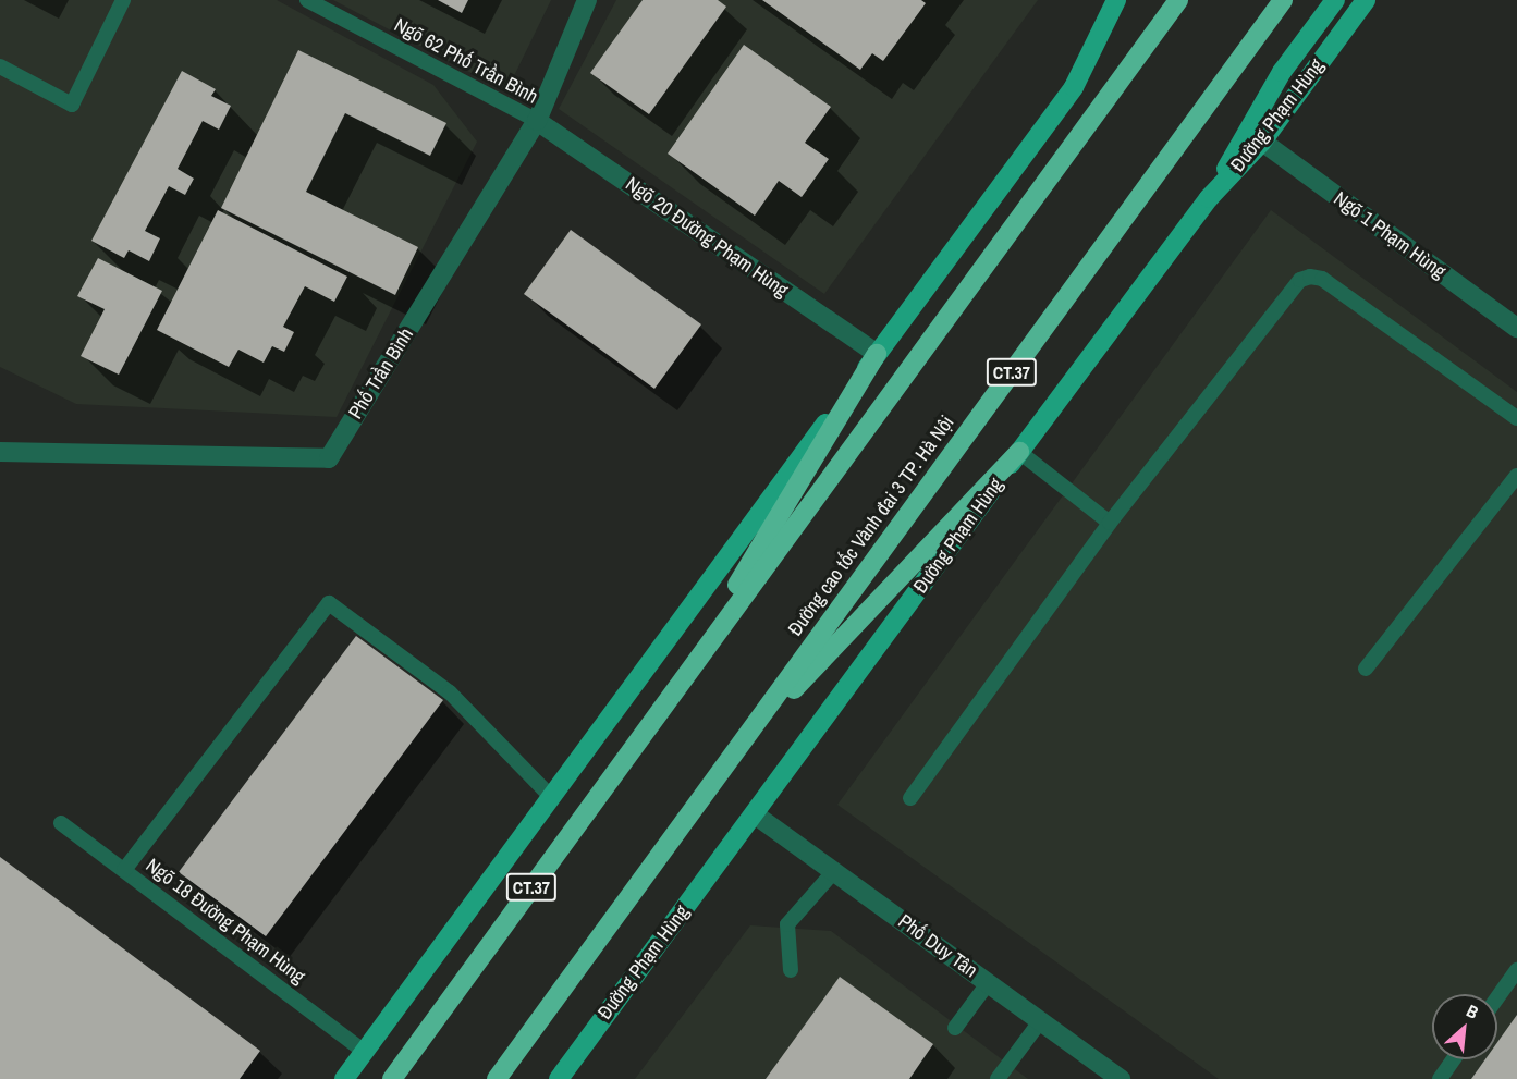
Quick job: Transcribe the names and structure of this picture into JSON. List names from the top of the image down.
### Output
{
  "streets": {
    "highway": ["CT.37", "Đường cao tốc Vành đai 3 TP. Hà Nội"],
    "main road": ["Đường Phạm Hùng"],
    "street": [
      "Ngõ 1 Phạm Hùng",
      "Ngõ 20 Đường Phạm Hùng",
      "Phố Trần Bình",
      "Phố Duy Tân"
    ],
    "lane": ["Ngõ 62 Phố Trần Bình", "Ngõ 18 Đường Phạm Hùng"]
  },
  "crossings": [
    ["Ngõ 62 Phố Trần Bình", "Ngõ 20 Đường Phạm Hùng"],
    ["Ngõ 62 Phố Trần Bình", "Phố Trần Bình"],
    ["Đường Phạm Hùng", "Ngõ 1 Phạm Hùng"],
    ["Đường Phạm Hùng", "Phố Duy Tân"],
    ["Ngõ 20 Đường Phạm Hùng", "Phố Trần Bình"]
  ],
  "north": "top right"
}
